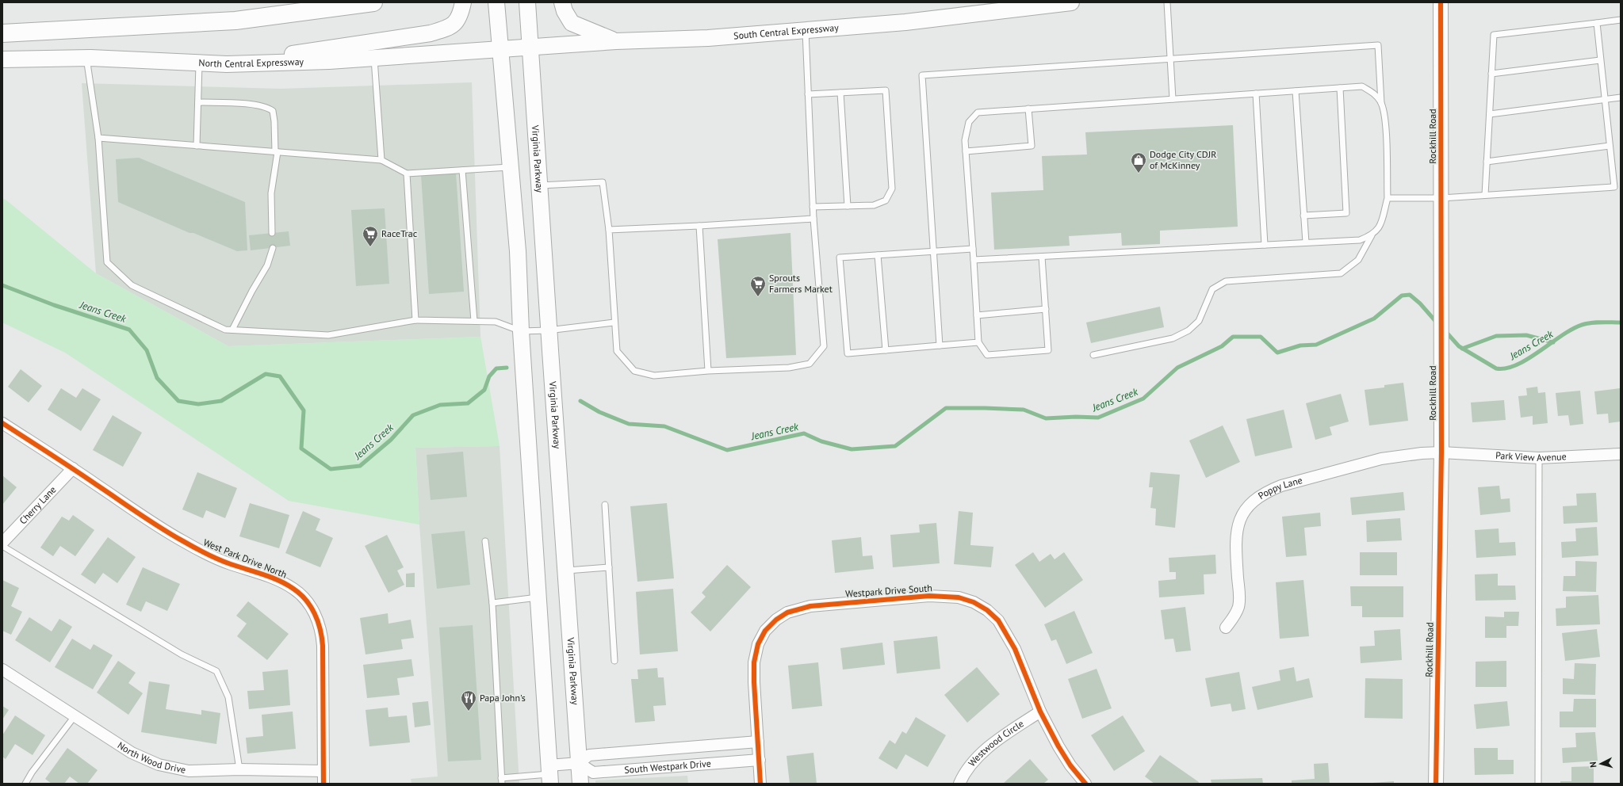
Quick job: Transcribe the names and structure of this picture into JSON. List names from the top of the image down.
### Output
{
  "streets": {
    "main road": ["South Central Expressway", "North Central Expressway", "Virginia Parkway"],
    "street": [
      "Rockhill Road",
      "Park View Avenue",
      "Poppy Lane",
      "Cherry Lane",
      "West Park Drive North",
      "Westpark Drive South",
      "Westwood Circle",
      "North Wood Drive",
      "South Westpark Drive"
    ]
  },
  "crossings": [
    ["South Central Expressway", "North Central Expressway"],
    ["South Central Expressway", "Virginia Parkway"],
    ["Rockhill Road", "Park View Avenue"],
    ["Rockhill Road", "Poppy Lane"],
    ["Virginia Parkway", "South Westpark Drive"],
    ["Park View Avenue", "Poppy Lane"],
    ["Cherry Lane", "West Park Drive North"],
    ["West Park Drive North", "North Wood Drive"],
    ["Westpark Drive South", "Westwood Circle"],
    ["Westpark Drive South", "South Westpark Drive"]
  ],
  "water": ["Jeans Creek"],
  "places": {
    "shop": ["Dodge City CDJR of McKinney"],
    "supermarket": ["RaceTrac", "Sprouts Farmers Market"],
    "restaurant": ["Papa John's"]
  },
  "north": "left"
}
